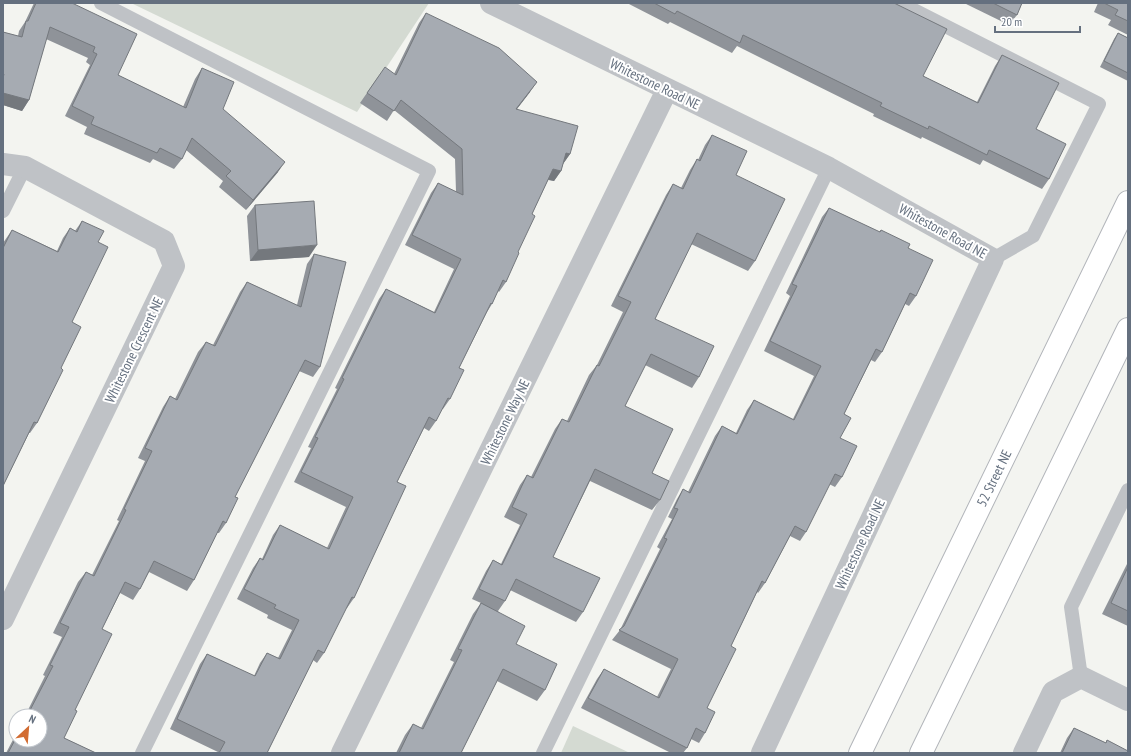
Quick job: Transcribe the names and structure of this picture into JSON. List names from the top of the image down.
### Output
{
  "streets": {
    "main road": ["52 Street NE"],
    "street": ["Whitestone Road NE", "Whitestone Crescent NE", "Whitestone Way NE"]
  },
  "crossings": [
    ["Whitestone Road NE", "Whitestone Way NE"]
  ],
  "scale_bar": "20 m",
  "north": "top right"
}
